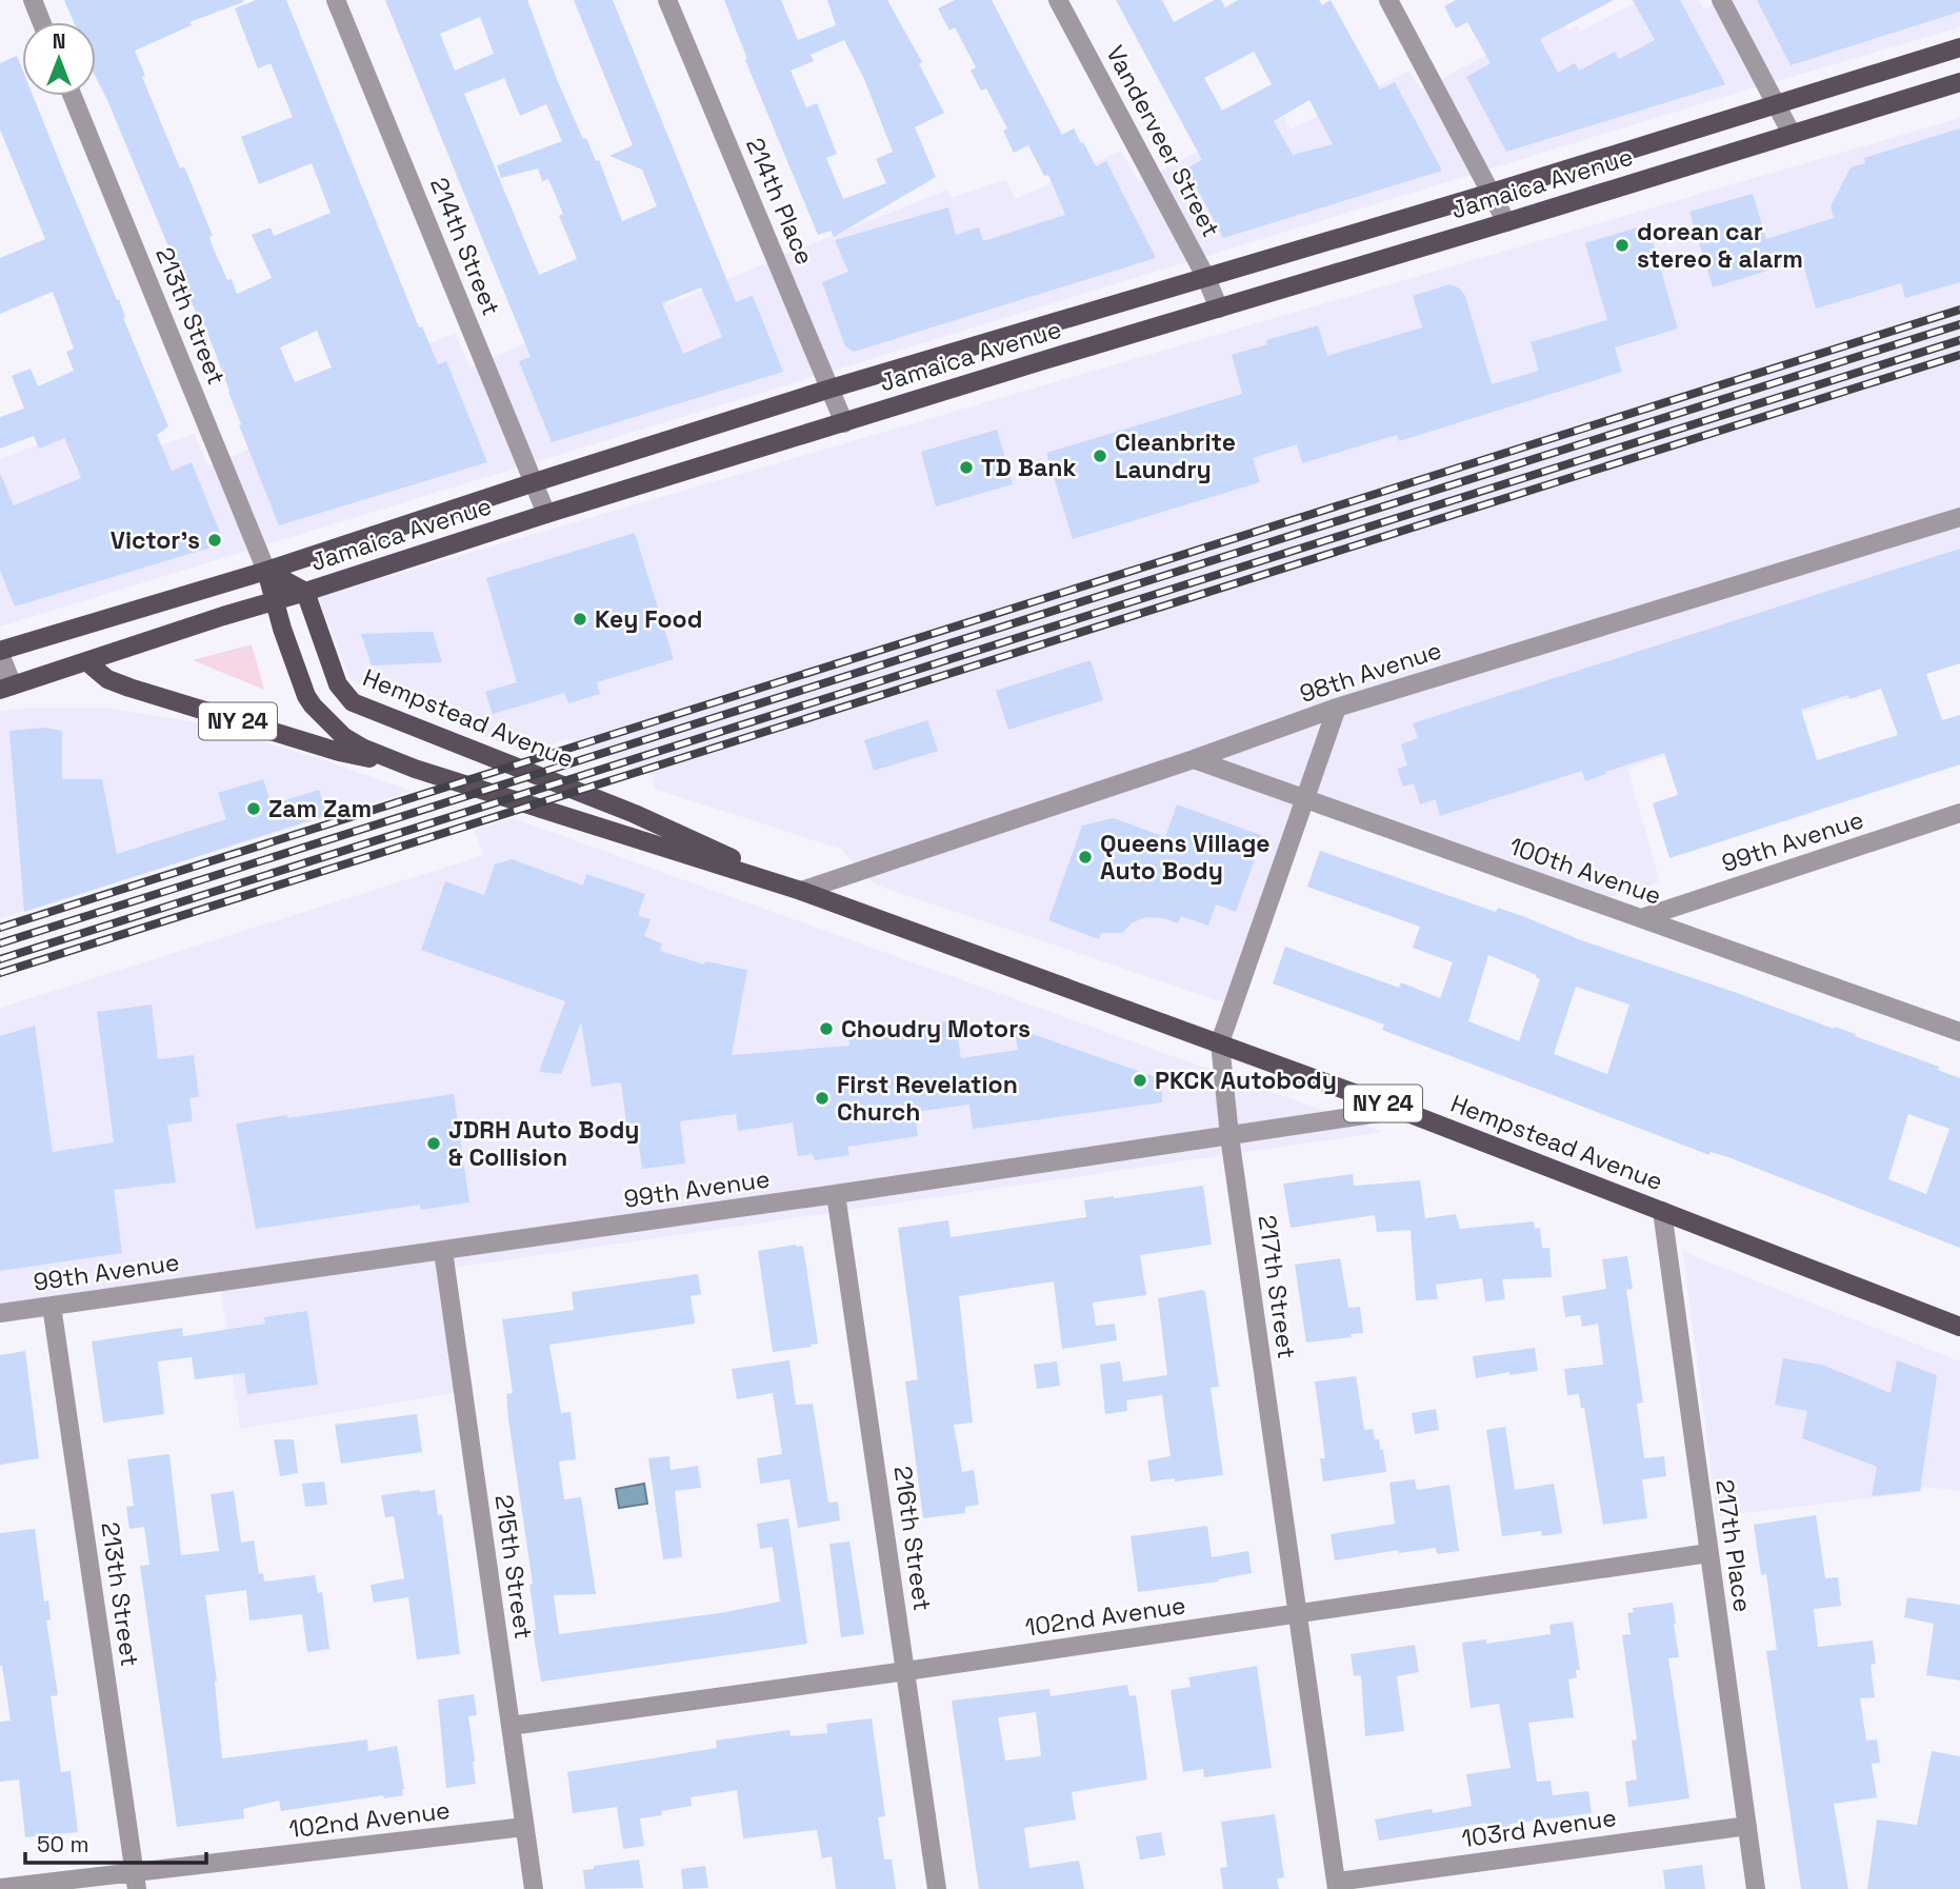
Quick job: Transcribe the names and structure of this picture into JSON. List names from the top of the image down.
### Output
{
  "streets": {
    "main road": ["Jamaica Avenue", "Hempstead Avenue", "NY 24"],
    "street": [
      "Vanderveer Street",
      "214th Place",
      "214th Street",
      "213th Street",
      "98th Avenue",
      "99th Avenue",
      "100th Avenue",
      "217th Street",
      "216th Street",
      "217th Place",
      "215th Street",
      "102nd Avenue",
      "103rd Avenue"
    ]
  },
  "crossings": [
    ["Vanderveer Street", "Jamaica Avenue"],
    ["Jamaica Avenue", "214th Place"],
    ["Jamaica Avenue", "214th Street"],
    ["Jamaica Avenue", "213th Street"],
    ["Jamaica Avenue", "Hempstead Avenue"],
    ["Jamaica Avenue", "NY 24"],
    ["213th Street", "Hempstead Avenue"],
    ["213th Street", "99th Avenue"],
    ["213th Street", "102nd Avenue"],
    ["98th Avenue", "Hempstead Avenue"],
    ["98th Avenue", "100th Avenue"],
    ["98th Avenue", "217th Street"],
    ["Hempstead Avenue", "NY 24"],
    ["Hempstead Avenue", "99th Avenue"],
    ["Hempstead Avenue", "217th Street"],
    ["Hempstead Avenue", "217th Place"],
    ["99th Avenue", "100th Avenue"],
    ["99th Avenue", "217th Street"],
    ["99th Avenue", "216th Street"],
    ["99th Avenue", "215th Street"],
    ["100th Avenue", "217th Street"],
    ["217th Street", "102nd Avenue"],
    ["217th Street", "103rd Avenue"],
    ["216th Street", "102nd Avenue"],
    ["217th Place", "102nd Avenue"],
    ["217th Place", "103rd Avenue"],
    ["215th Street", "102nd Avenue"]
  ],
  "places": [
    "dorean car stereo & alarm",
    "Cleanbrite Laundry",
    "TD Bank",
    "Victor’s",
    "Key Food",
    "Zam Zam",
    "Queens Village Auto Body",
    "Choudry Motors",
    "PKCK Autobody",
    "First Revelation Church",
    "JDRH Auto Body & Collision"
  ],
  "scale_bar": "50 m",
  "north": "top"
}
